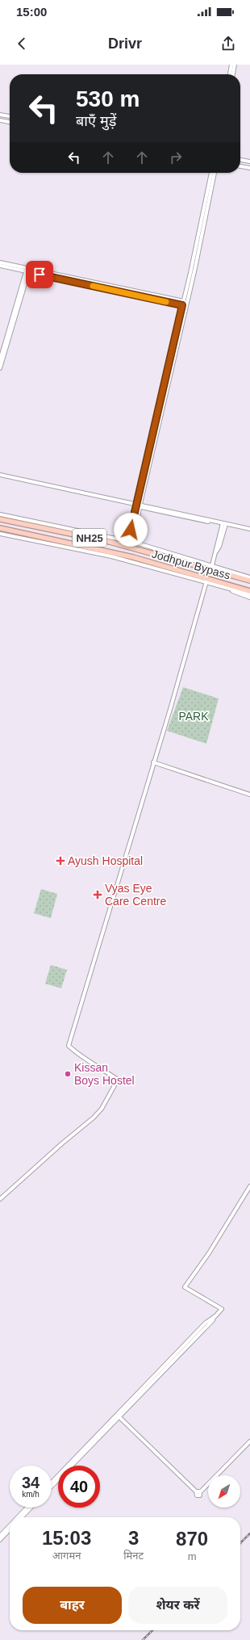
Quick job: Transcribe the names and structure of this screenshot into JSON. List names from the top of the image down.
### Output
{
  "streets": {
    "highway": ["NH25", "Jodhpur Bypass"]
  },
  "parks": ["PARK"],
  "places": {
    "health": ["Ayush Hospital", "Vyas Eye Care Centre"],
    "other": ["Kissan Boys Hostel"]
  },
  "north": "bottom left",
  "page": {
    "status": "15:00",
    "header": "Drivr",
    "turn": ["530 m", "बाएँ मुड़ें"],
    "speed": "34 km/h",
    "limit": "40",
    "eta": [
      "15:03",
      "आगमन",
      "3",
      "मिनट",
      "870",
      "m"
    ],
    "buttons": ["बाहर", "शेयर करें"]
  }
}
